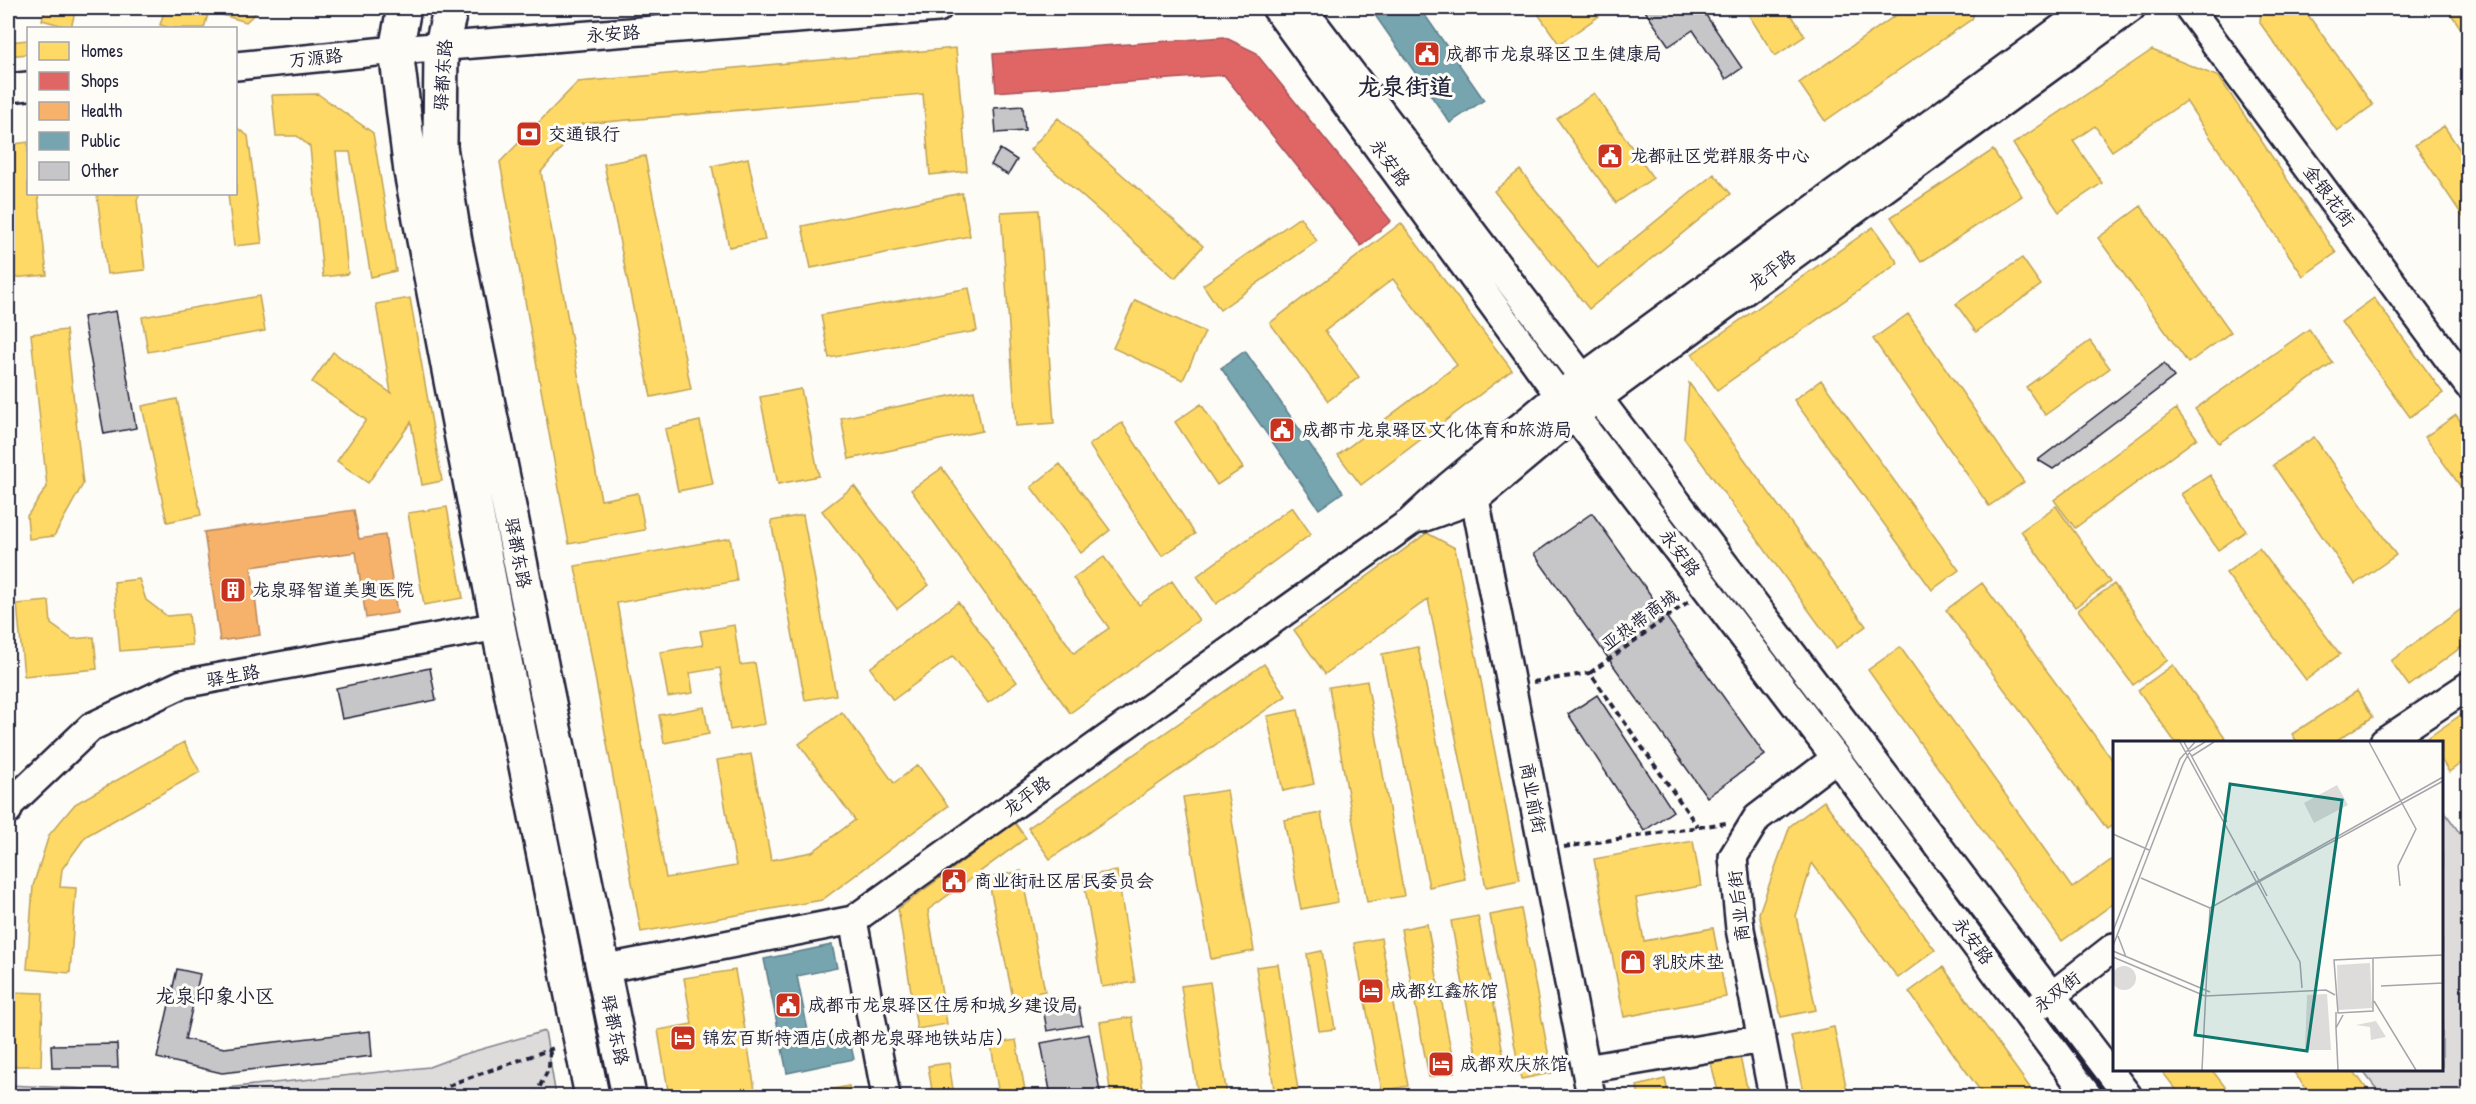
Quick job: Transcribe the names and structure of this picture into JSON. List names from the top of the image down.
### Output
{
  "streets": {
    "highway": ["驿都东路"],
    "street": [
      "永安路",
      "万源路",
      "金银花街",
      "龙平路",
      "驿生路",
      "商业前街",
      "商业后街",
      "永双街"
    ],
    "path": ["亚热带商城"]
  },
  "crossings": [
    ["永安路", "万源路"],
    ["永安路", "驿都东路"],
    ["永安路", "龙平路"],
    ["永安路", "亚热带商城"],
    ["永安路", "商业后街"],
    ["永安路", "永双街"],
    ["万源路", "驿都东路"],
    ["驿都东路", "龙平路"],
    ["驿都东路", "驿生路"],
    ["龙平路", "商业前街"]
  ],
  "districts": ["龙泉街道", "龙泉印象小区"],
  "places": {
    "public building": [
      "成都市龙泉驿区卫生健康局",
      "龙都社区党群服务中心",
      "成都市龙泉驿区文化体育和旅游局",
      "商业街社区居民委员会",
      "成都市龙泉驿区住房和城乡建设局"
    ],
    "bank": ["交通银行"],
    "building": ["龙泉驿智道美奥医院"],
    "shop": ["乳胶床垫"],
    "hotel": ["成都红鑫旅馆", "锦宏百斯特酒店(成都龙泉驿地铁站店)", "成都欢庆旅馆"]
  },
  "legend": [
    "Homes",
    "Shops",
    "Health",
    "Public",
    "Other"
  ]
}
